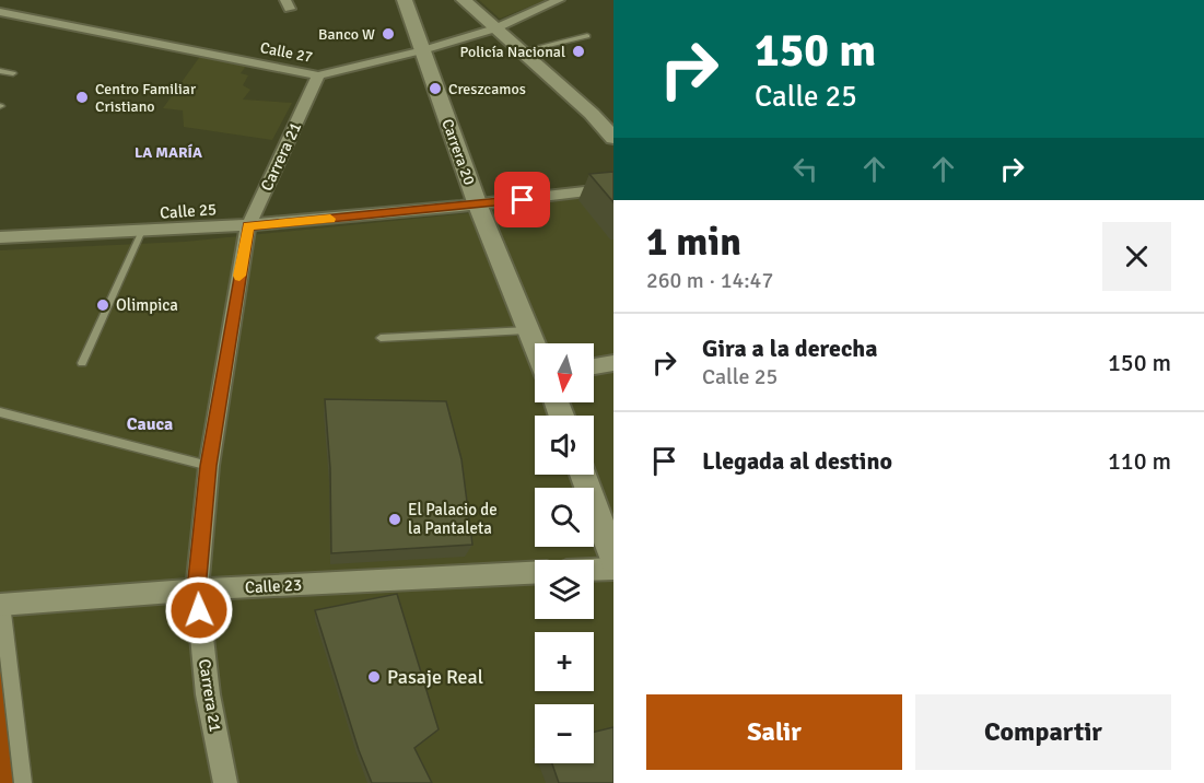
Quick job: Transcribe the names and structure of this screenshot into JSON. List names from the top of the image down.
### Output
{
  "streets": {
    "main road": ["Carrera 20"],
    "street": [
      "Calle 27",
      "Carrera 21",
      "Calle 25",
      "Calle 23"
    ]
  },
  "crossings": [
    ["Calle 27", "Carrera 20"],
    ["Calle 27", "Carrera 21"],
    ["Carrera 20", "Calle 25"],
    ["Carrera 21", "Calle 25"],
    ["Carrera 21", "Calle 23"]
  ],
  "districts": ["LA MARÍA", "Cauca"],
  "places": [
    "Banco W",
    "Policía Nacional",
    "Creszcamos",
    "Centro Familiar Cristiano",
    "Olimpica",
    "El Palacio de la Pantaleta",
    "Pasaje Real"
  ],
  "north": "bottom",
  "page": {
    "turn": ["150 m", "Calle 25"],
    "heading": ["1 min", "260 m · 14:47"],
    "list": [
      {
        "name": "Gira a la derecha",
        "note": "Calle 25",
        "value": "150 m"
      },
      {
        "name": "Llegada al destino",
        "value": "110 m"
      }
    ],
    "map_buttons": ["+", "−"],
    "buttons": ["Salir", "Compartir"]
  }
}
